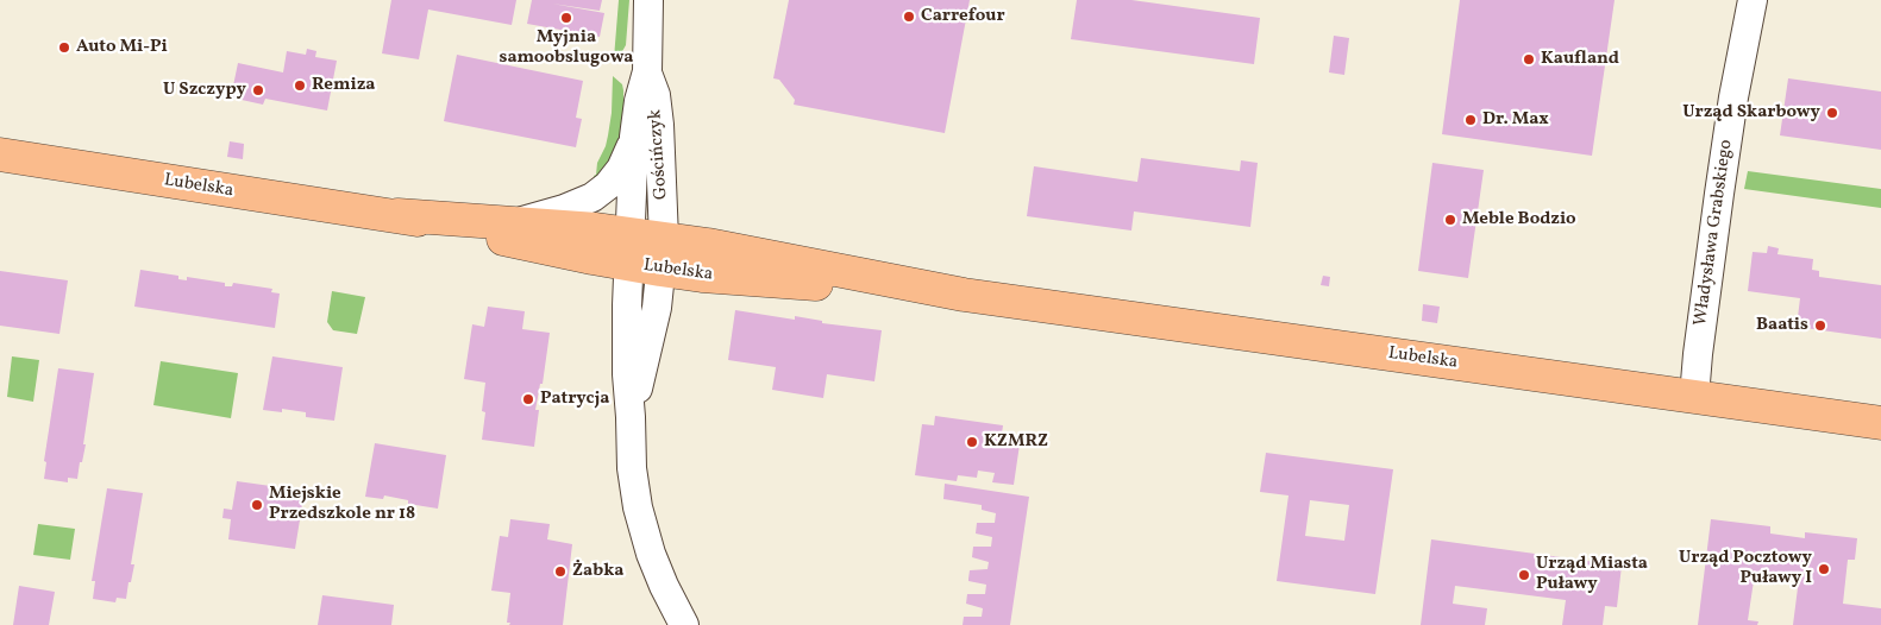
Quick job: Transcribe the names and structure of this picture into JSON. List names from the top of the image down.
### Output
{
  "streets": {
    "main road": ["Lubelska"],
    "street": ["Gościńczyk", "Władysława Grabskiego"]
  },
  "crossings": [
    ["Gościńczyk", "Lubelska"],
    ["Lubelska", "Władysława Grabskiego"]
  ],
  "places": [
    "Carrefour",
    "Myjnia samoobslugowa",
    "Auto Mi-Pi",
    "Kaufland",
    "Remiza",
    "U Szczypy",
    "Urząd Skarbowy",
    "Dr. Max",
    "Meble Bodzio",
    "Baatis",
    "Patrycja",
    "KZMRZ",
    "Miejskie Przedszkole nr 18",
    "Urząd Pocztowy Puławy I",
    "Żabka",
    "Urząd Miasta Puławy"
  ]
}
